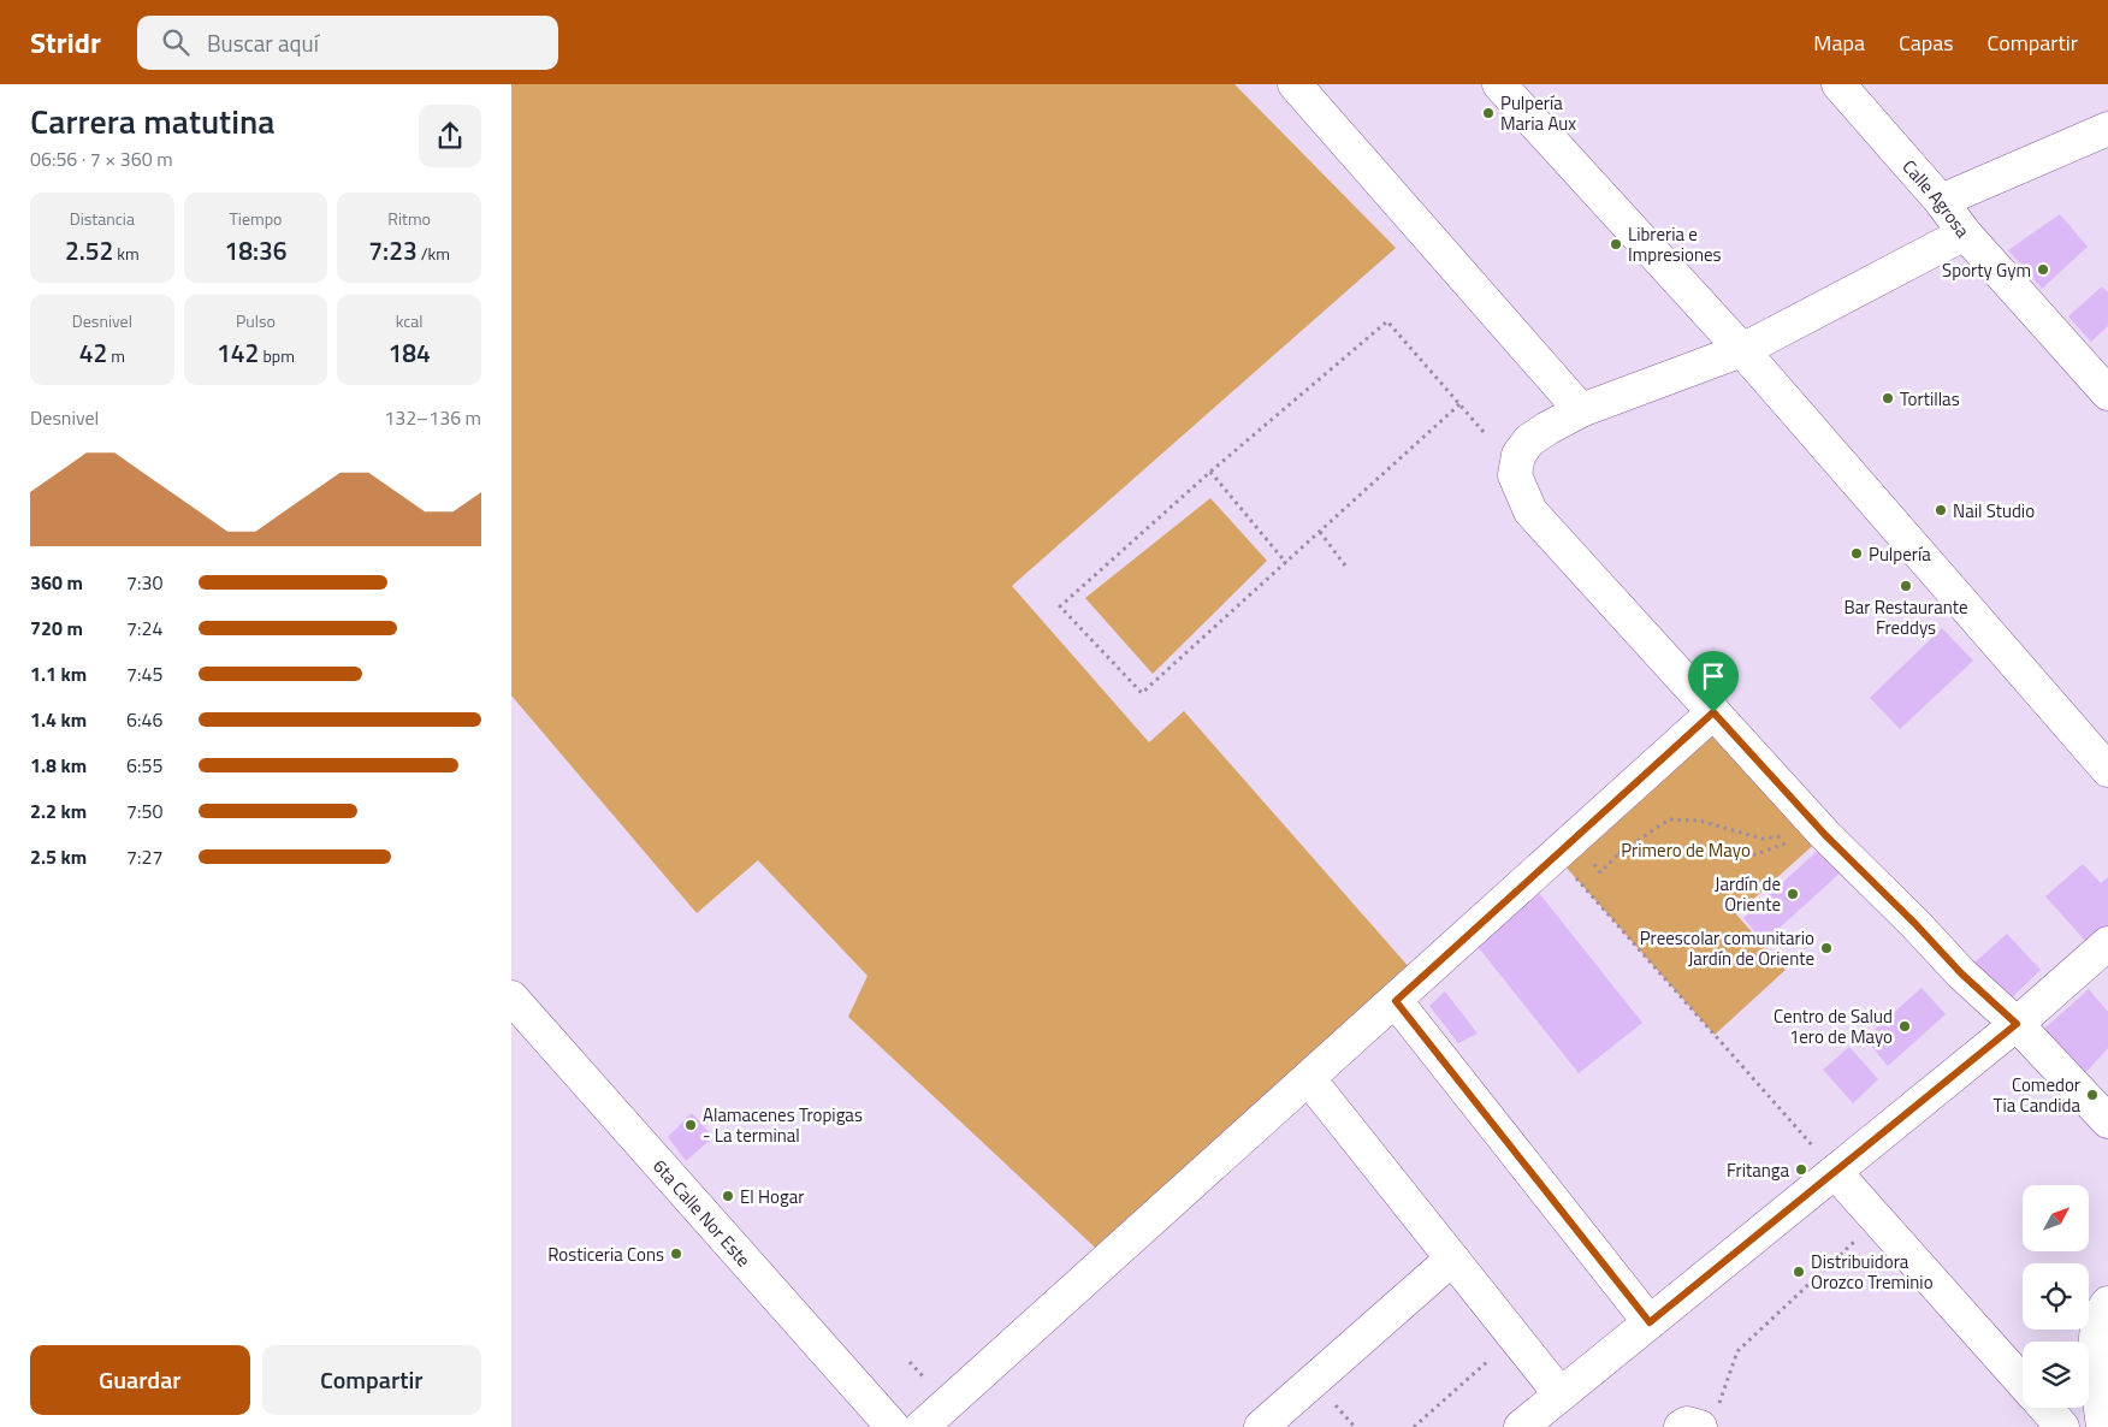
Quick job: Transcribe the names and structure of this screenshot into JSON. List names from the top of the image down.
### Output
{
  "streets": {
    "street": ["Calle Agrosa", "6ta Calle Nor Este"]
  },
  "parks": ["Primero de Mayo"],
  "places": [
    "Pulpería Maria Aux",
    "Libreria e Impresiones",
    "Sporty Gym",
    "Tortillas",
    "Nail Studio",
    "Pulpería",
    "Bar Restaurante Freddys",
    "Jardín de Oriente",
    "Preescolar comunitario Jardín de Oriente",
    "Centro de Salud 1ero de Mayo",
    "Comedor Tia Candida",
    "Alamacenes Tropigas - La terminal",
    "Fritanga",
    "El Hogar",
    "Rosticeria Cons",
    "Distribuidora Orozco Treminio"
  ],
  "north": "top right",
  "page": {
    "header": "Stridr",
    "search": "Buscar aquí",
    "nav": ["Mapa", "Capas", "Compartir"],
    "heading": ["Carrera matutina", "06:56 · 7 × 360 m"],
    "stats": [
      ["Distancia", "2.52 km"],
      ["Tiempo", "18:36"],
      ["Ritmo", "7:23 /km"],
      ["Desnivel", "42 m"],
      ["Pulso", "142 bpm"],
      ["kcal", "184"]
    ],
    "chart": ["Desnivel", "132–136 m"],
    "list": [
      {
        "name": "360 m",
        "note": "7:30"
      },
      {
        "name": "720 m",
        "note": "7:24"
      },
      {
        "name": "1.1 km",
        "note": "7:45"
      },
      {
        "name": "1.4 km",
        "note": "6:46"
      },
      {
        "name": "1.8 km",
        "note": "6:55"
      },
      {
        "name": "2.2 km",
        "note": "7:50"
      },
      {
        "name": "2.5 km",
        "note": "7:27"
      }
    ],
    "buttons": ["Guardar", "Compartir"]
  }
}
